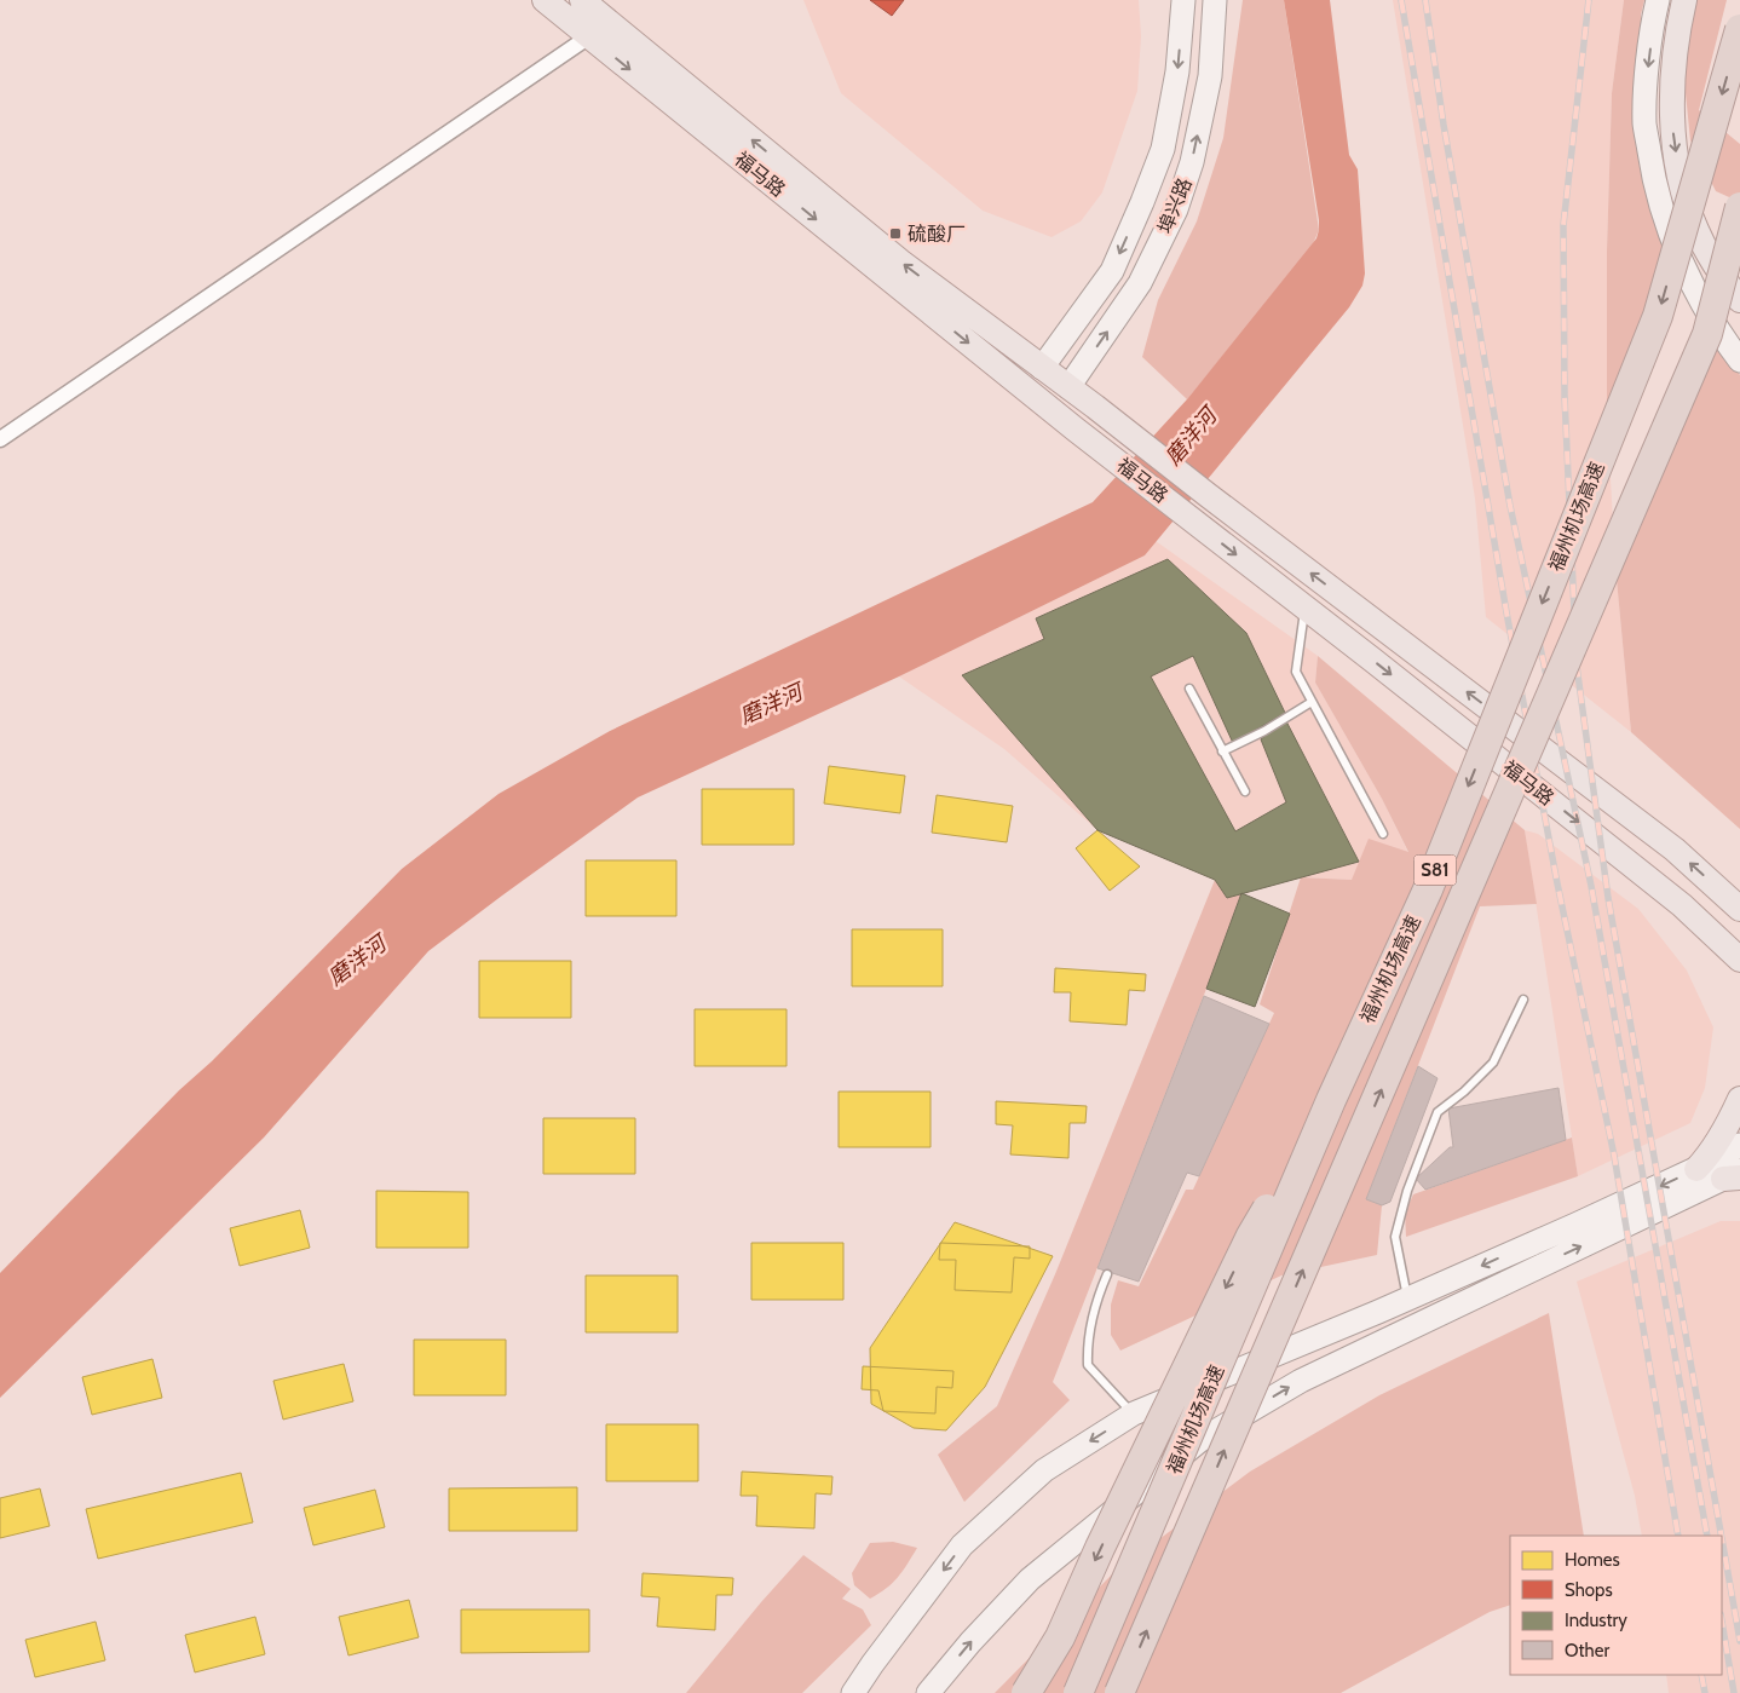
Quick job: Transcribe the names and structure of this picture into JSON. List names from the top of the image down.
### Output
{
  "streets": {
    "highway": ["福州机场高速", "S81"],
    "main road": ["福马路", "埠兴路"]
  },
  "crossings": [
    ["福马路", "埠兴路"]
  ],
  "water": ["磨洋河"],
  "places": {
    "transit": ["硫酸厂"]
  },
  "legend": [
    "Homes",
    "Shops",
    "Industry",
    "Other"
  ]
}
